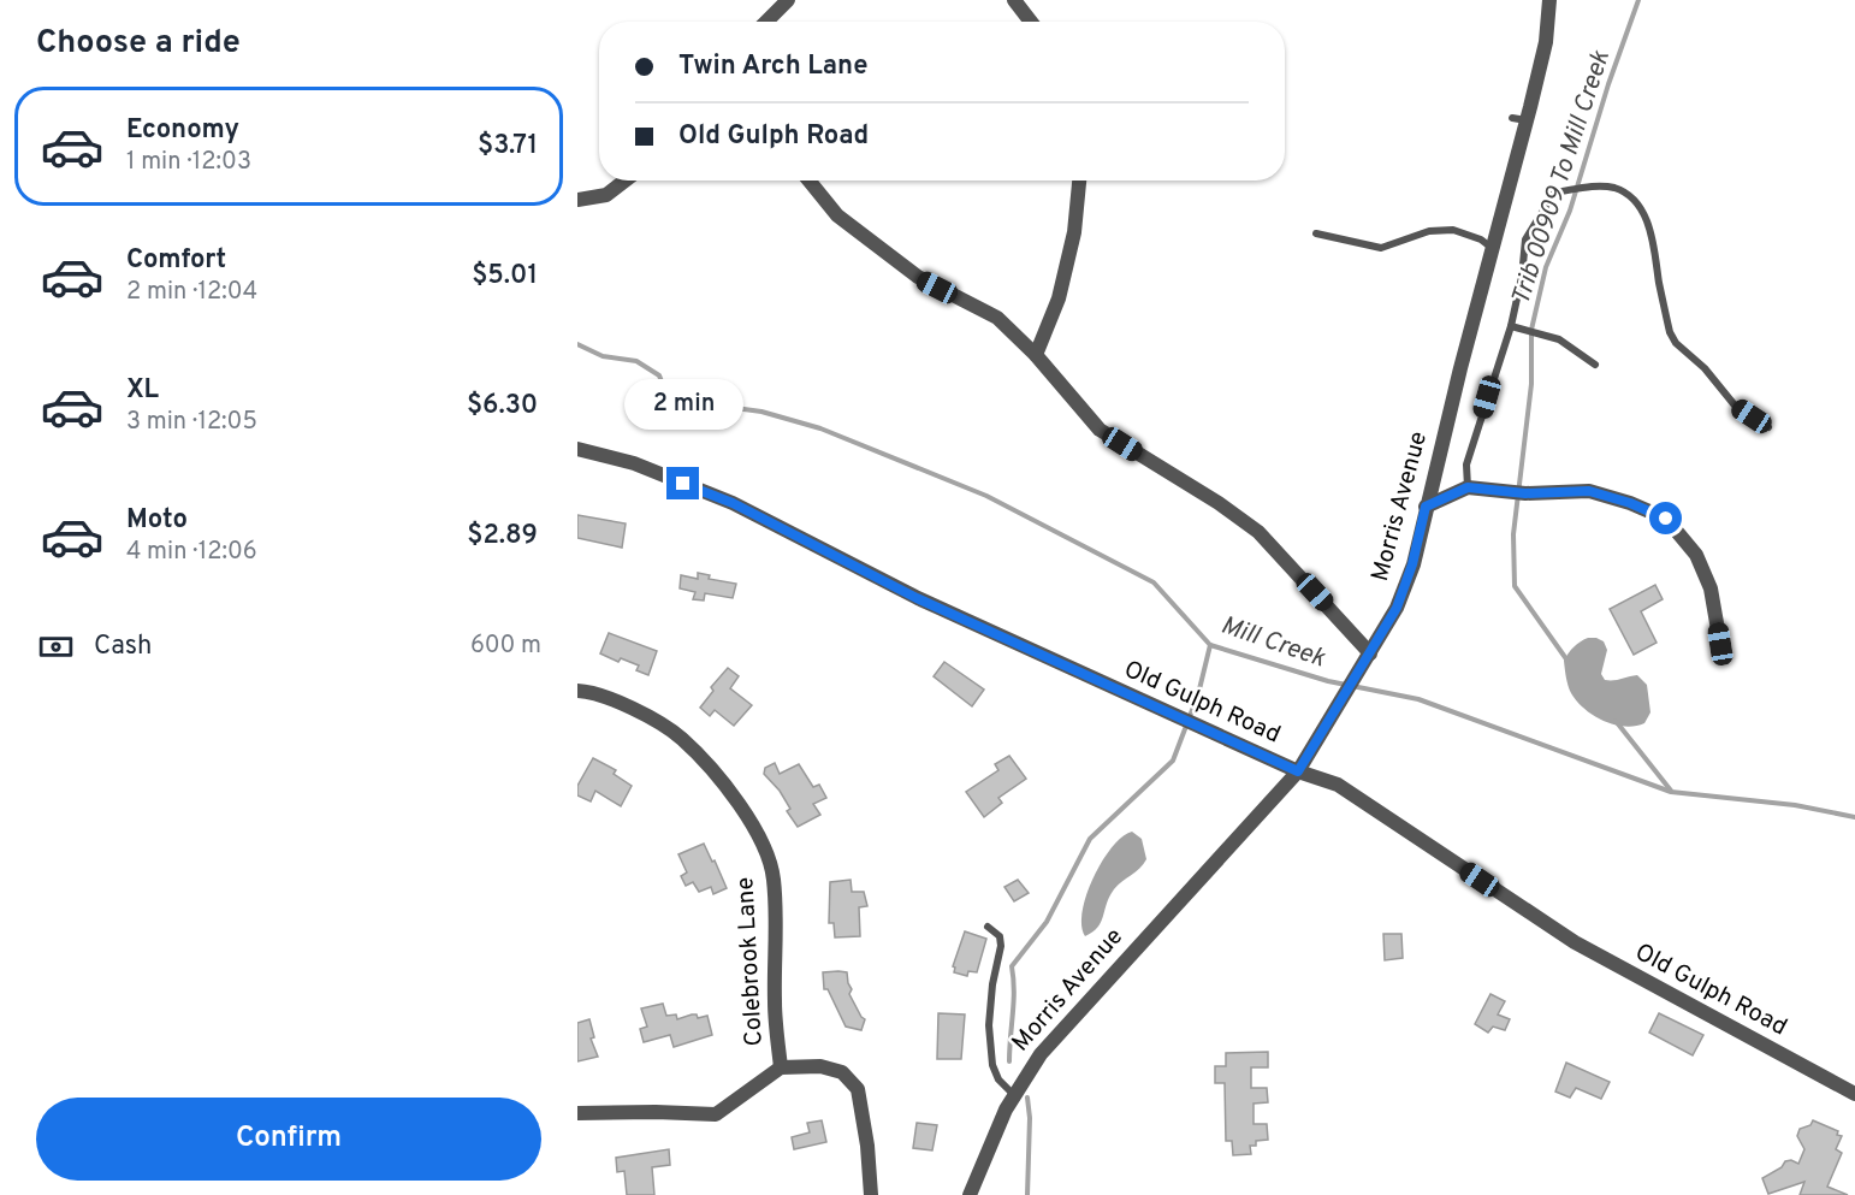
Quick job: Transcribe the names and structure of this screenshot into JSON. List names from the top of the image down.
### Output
{
  "streets": {
    "street": ["Morris Avenue", "Old Gulph Road", "Colebrook Lane"]
  },
  "crossings": [
    ["Morris Avenue", "Old Gulph Road"]
  ],
  "water": ["Trib 00909 To Mill Creek", "Mill Creek"],
  "page": {
    "heading": "Choose a ride",
    "banner": ["Twin Arch Lane", "Old Gulph Road"],
    "list": [
      {
        "name": "Economy",
        "note": "1 min · 12:03",
        "value": "$3.71"
      },
      {
        "name": "Comfort",
        "note": "2 min · 12:04",
        "value": "$5.01"
      },
      {
        "name": "XL",
        "note": "3 min · 12:05",
        "value": "$6.30"
      },
      {
        "name": "Moto",
        "note": "4 min · 12:06",
        "value": "$2.89"
      }
    ],
    "bubble": "2 min",
    "pay": ["Cash", "600 m"],
    "buttons": "Confirm"
  }
}
